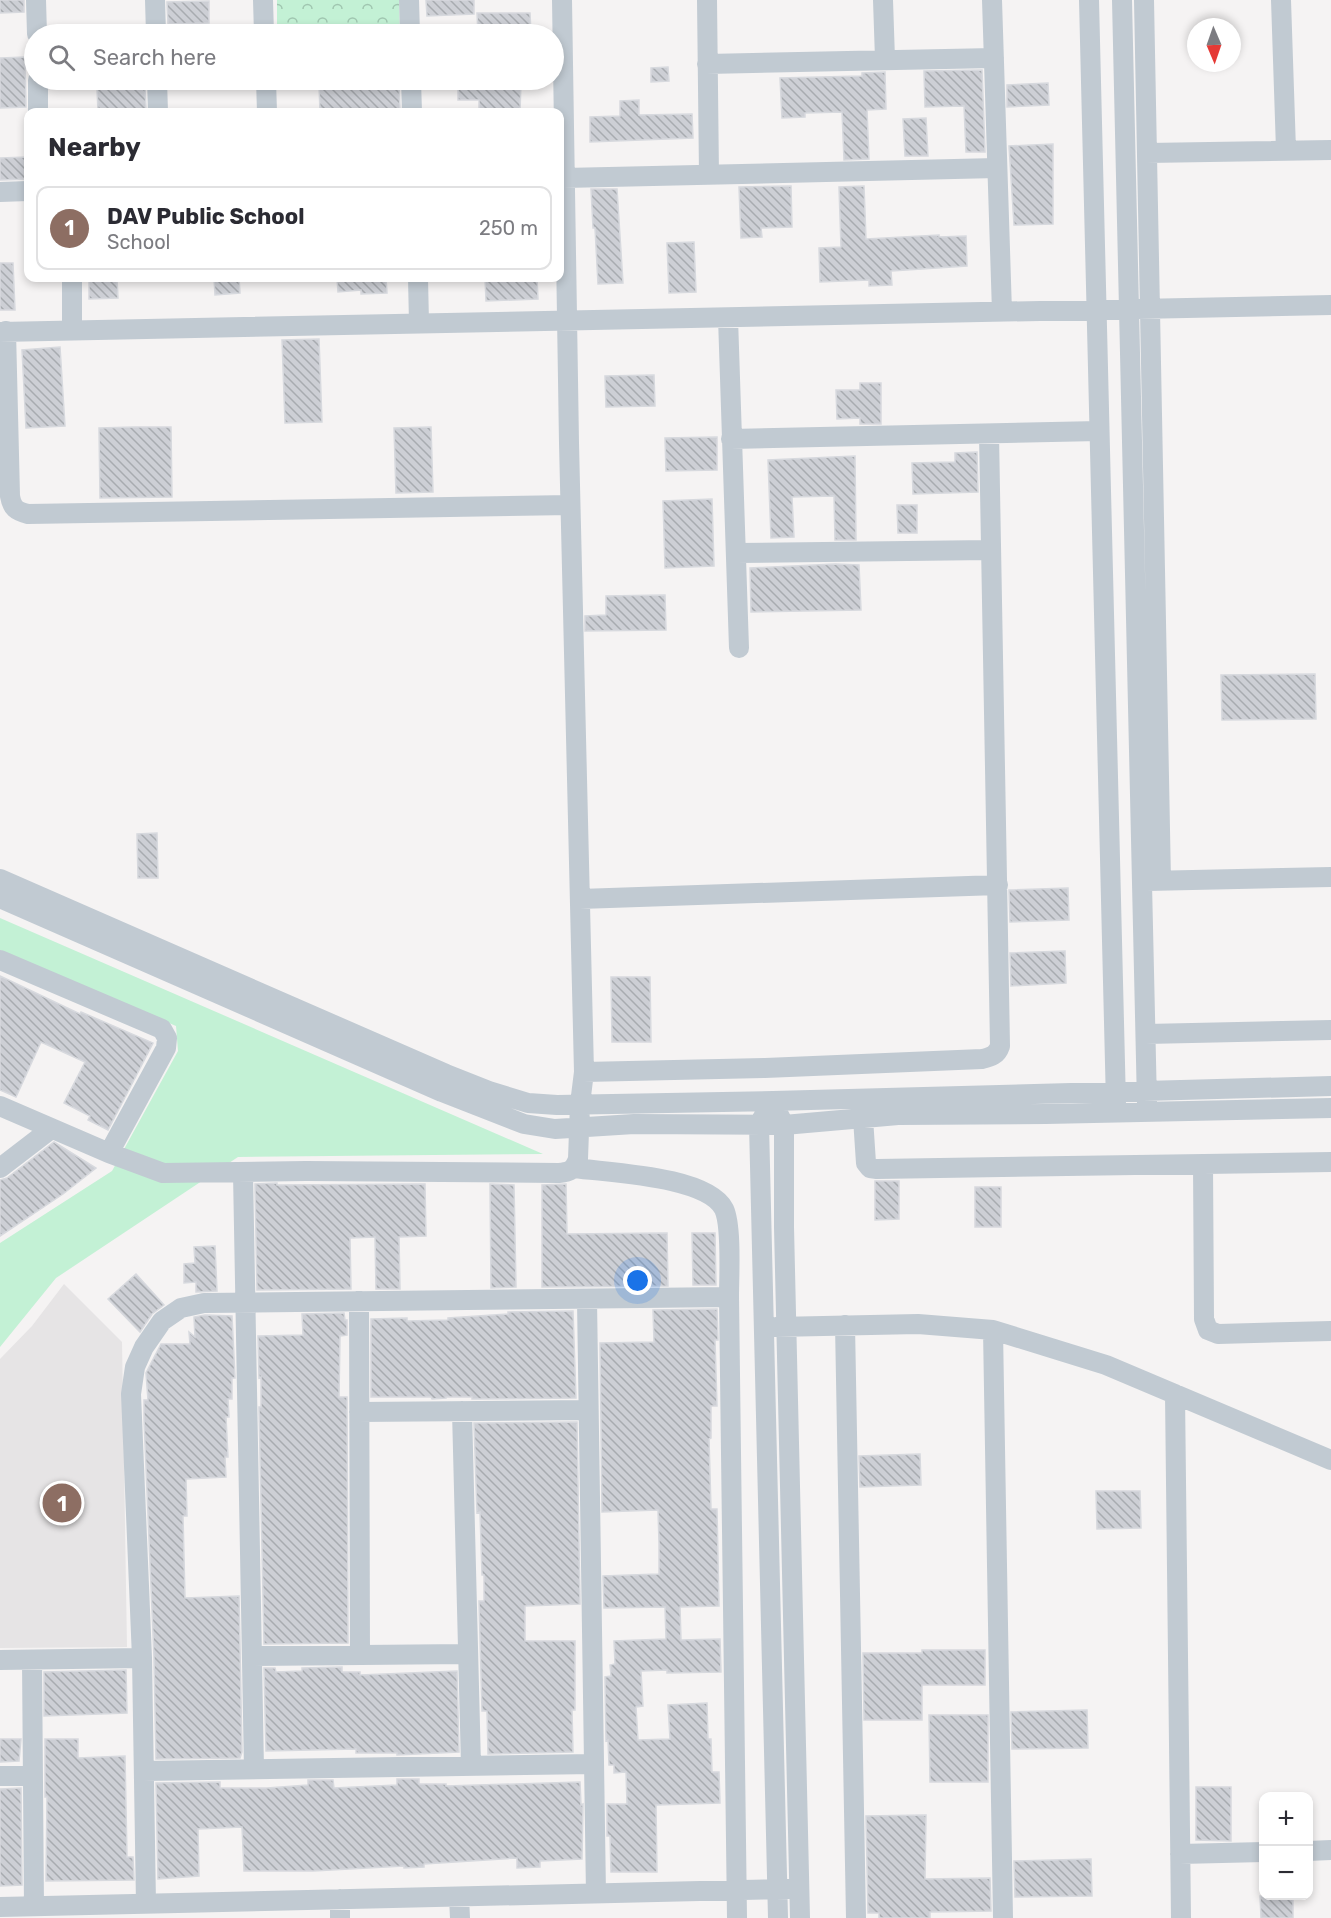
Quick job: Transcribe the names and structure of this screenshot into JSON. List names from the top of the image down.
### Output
{
  "north": "bottom",
  "page": {
    "search": "Search here",
    "heading": "Nearby",
    "list": [
      {
        "mark": "1",
        "name": "DAV Public School",
        "note": "School",
        "value": "250 m"
      }
    ],
    "pins": "1",
    "map_buttons": ["+", "−"]
  }
}
